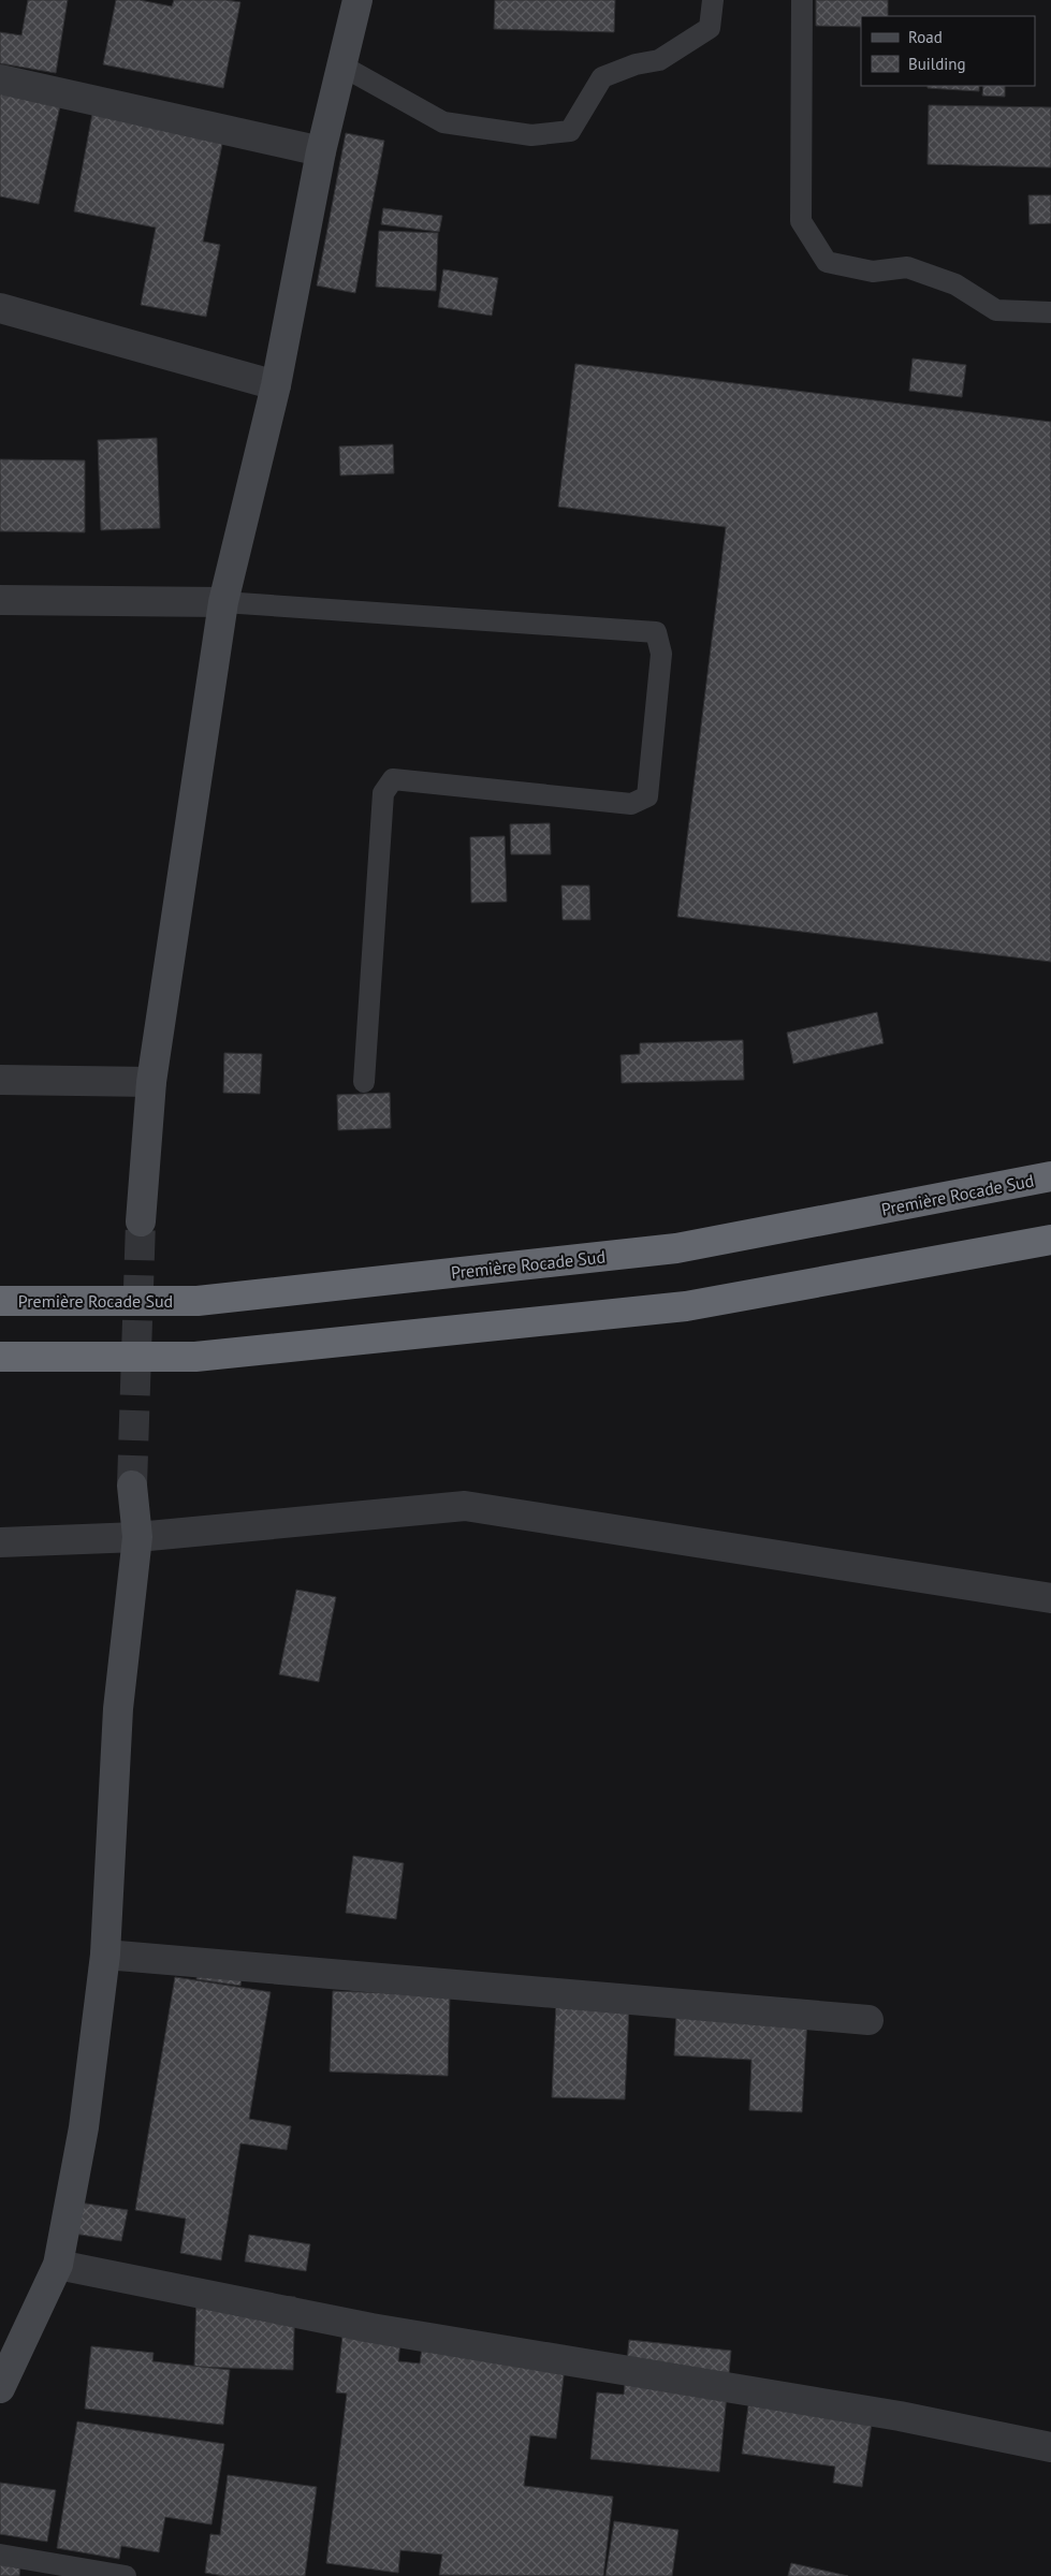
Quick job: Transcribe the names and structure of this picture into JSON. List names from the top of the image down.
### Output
{
  "streets": {
    "highway": ["Première Rocade Sud"]
  },
  "legend": ["Road", "Building"]
}
